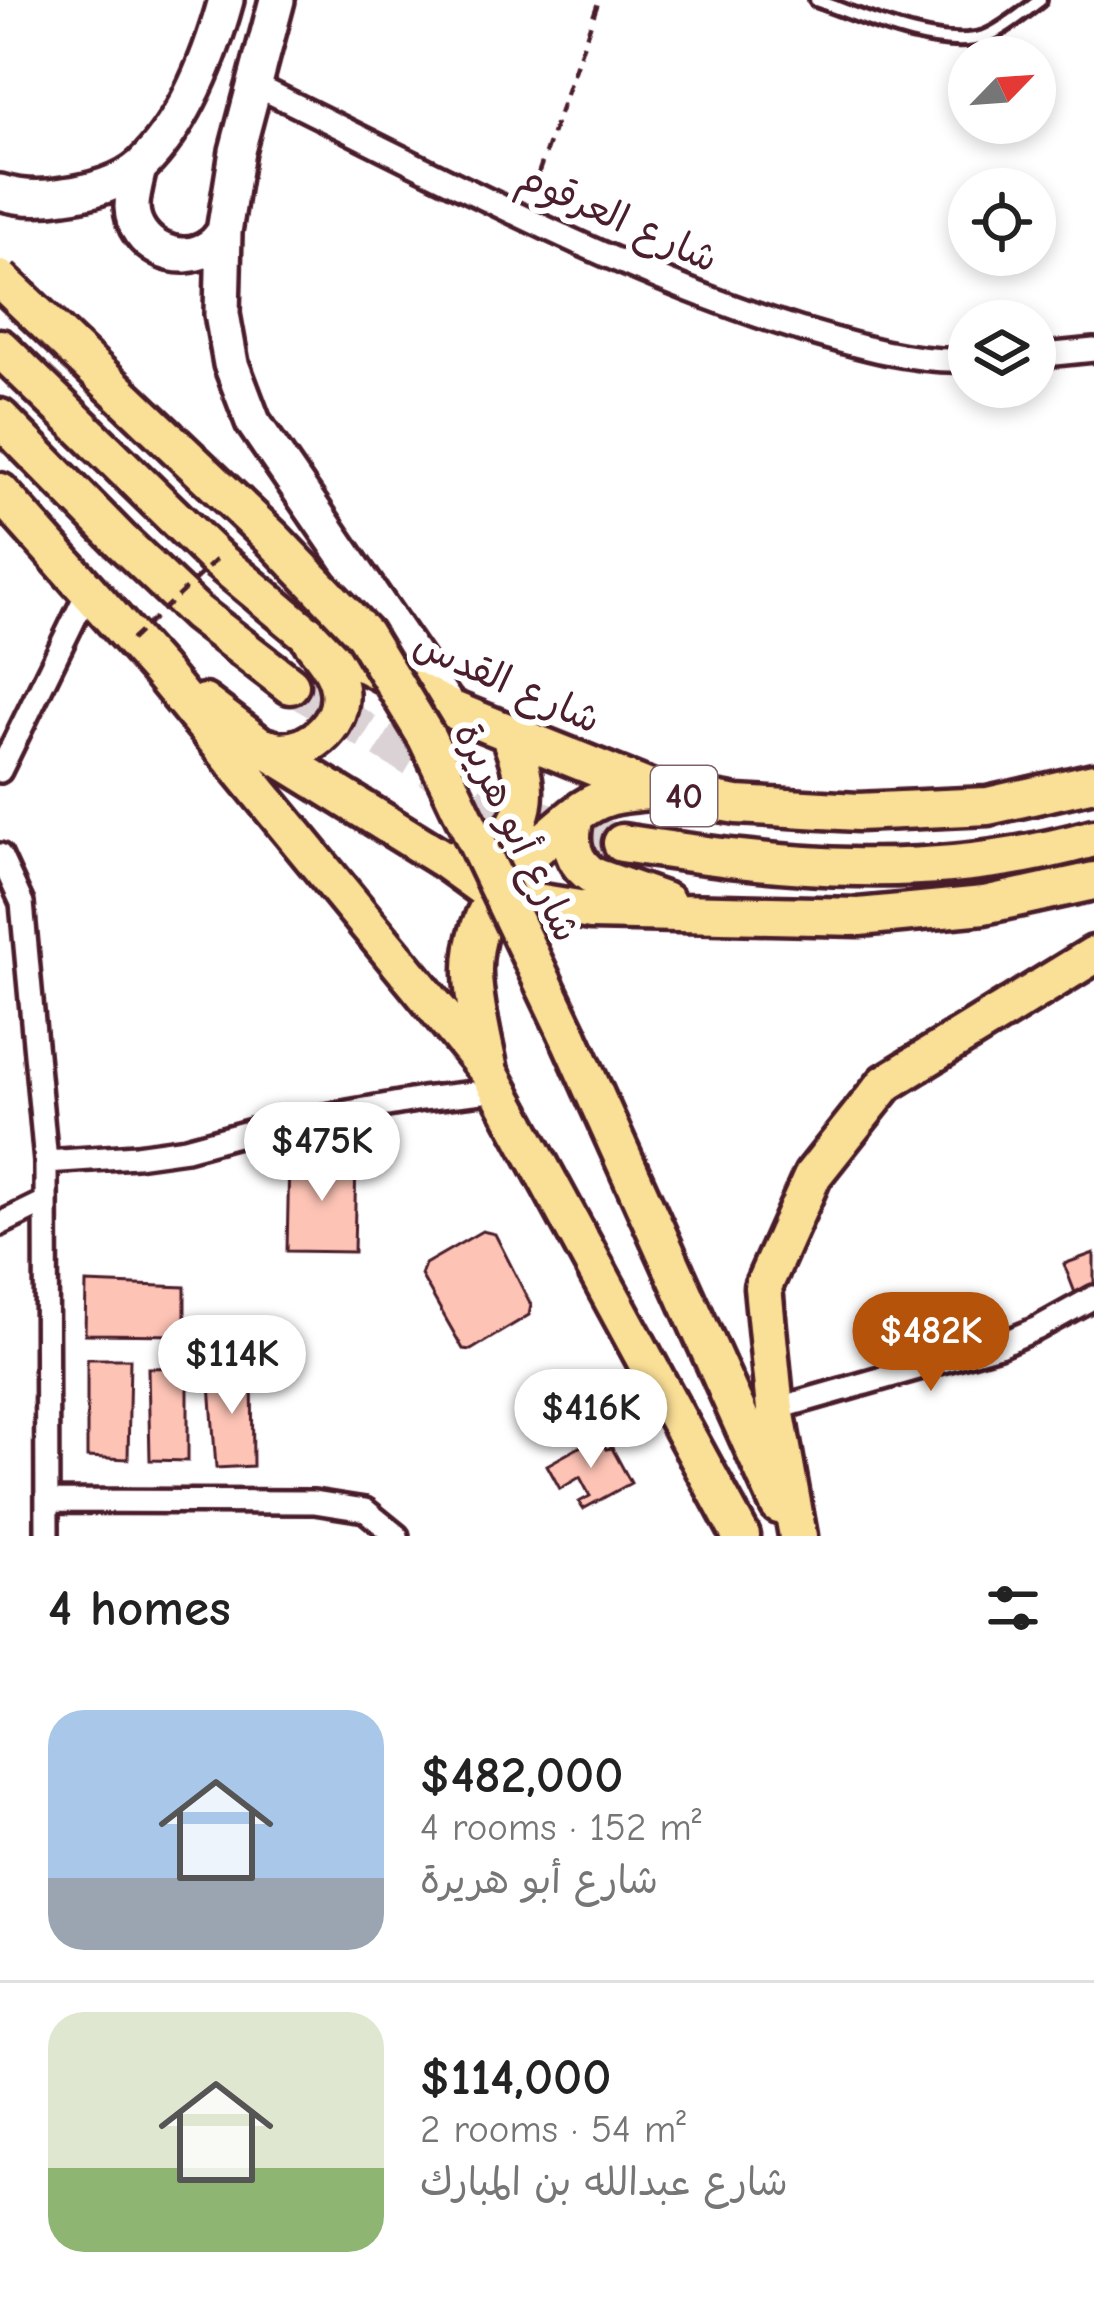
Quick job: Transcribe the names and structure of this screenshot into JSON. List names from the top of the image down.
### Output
{
  "streets": {
    "highway": ["شارع القدس", "40", "شارع أبو هريرة"],
    "street": ["شارع العرقوم"]
  },
  "north": "top right",
  "page": {
    "price": [
      "$475K",
      "$482K",
      "$114K",
      "$416K"
    ],
    "heading": "4 homes",
    "list": [
      {
        "name": "$482,000",
        "note": "4 rooms · 152 m² · شارع أبو هريرة"
      },
      {
        "name": "$114,000",
        "note": "2 rooms · 54 m² · شارع عبدالله بن المبارك"
      }
    ]
  }
}
